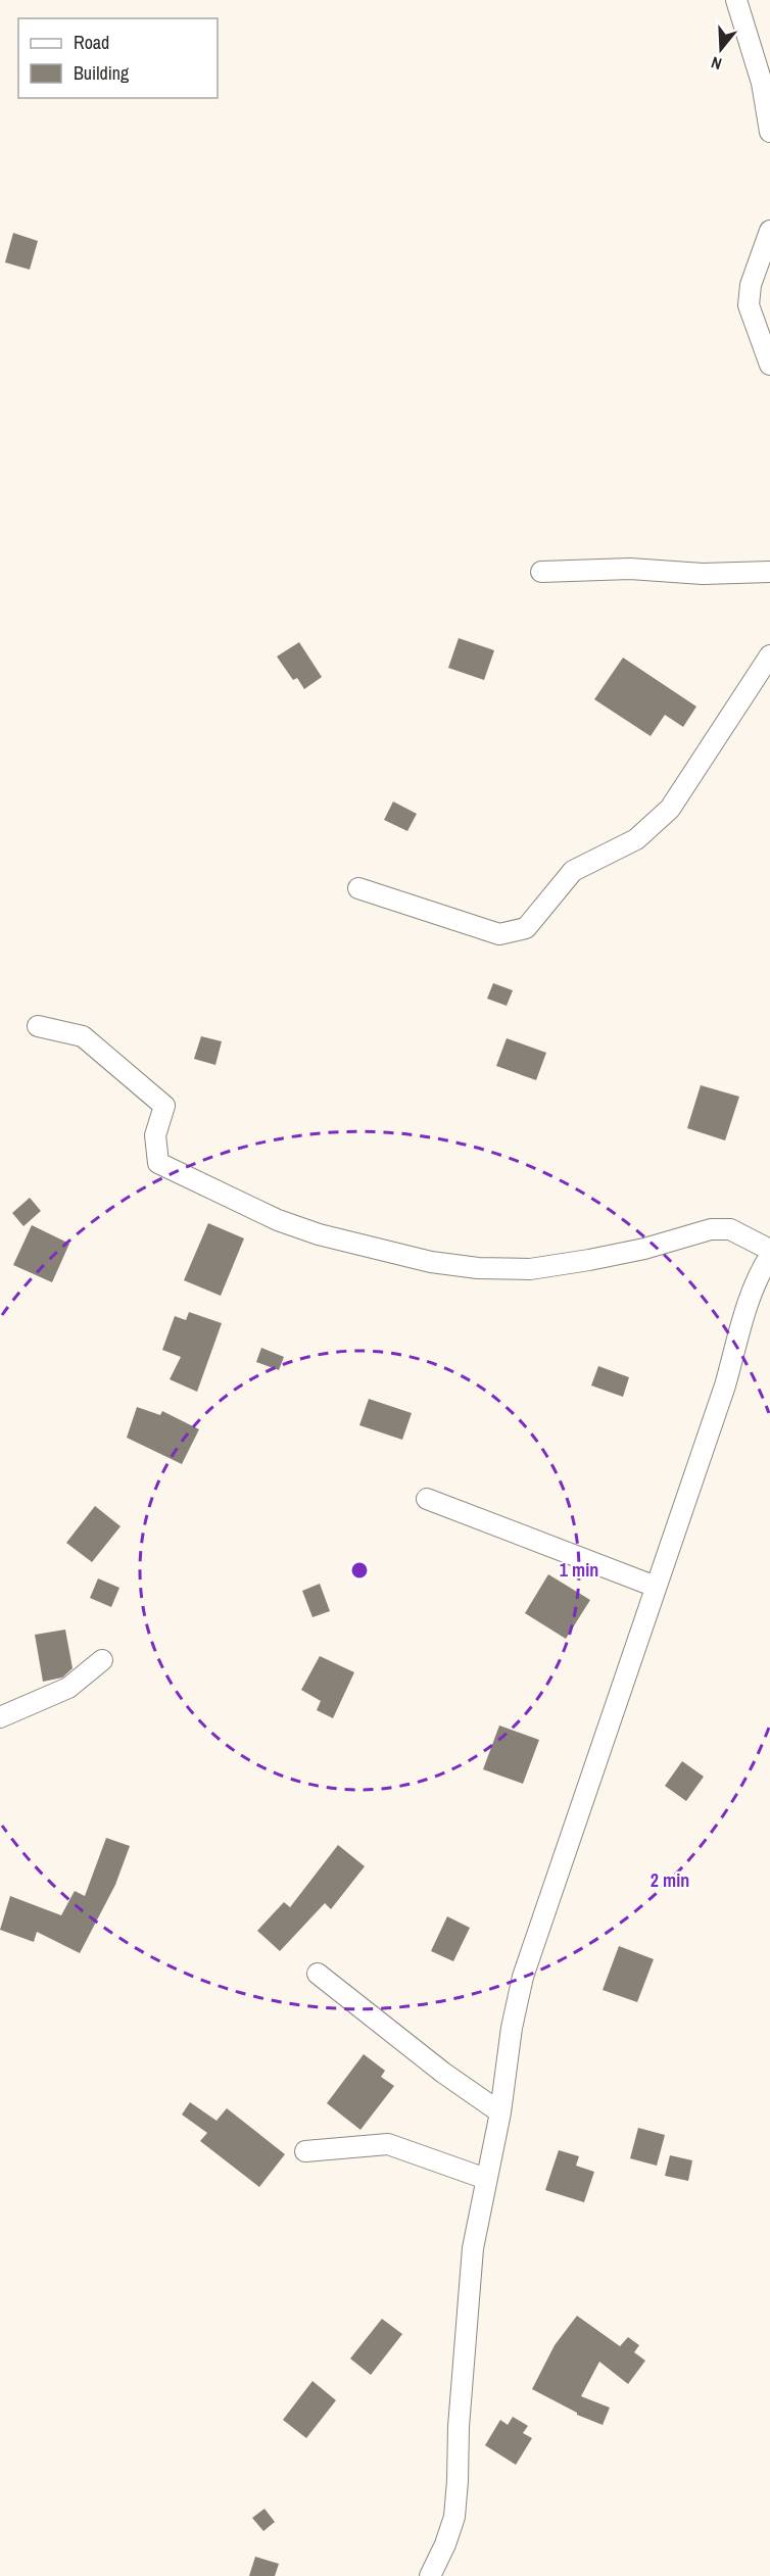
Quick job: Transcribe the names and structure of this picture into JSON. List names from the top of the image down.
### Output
{
  "legend": ["Road", "Building"],
  "north": "bottom",
  "rings": ["1 min", "2 min"]
}
